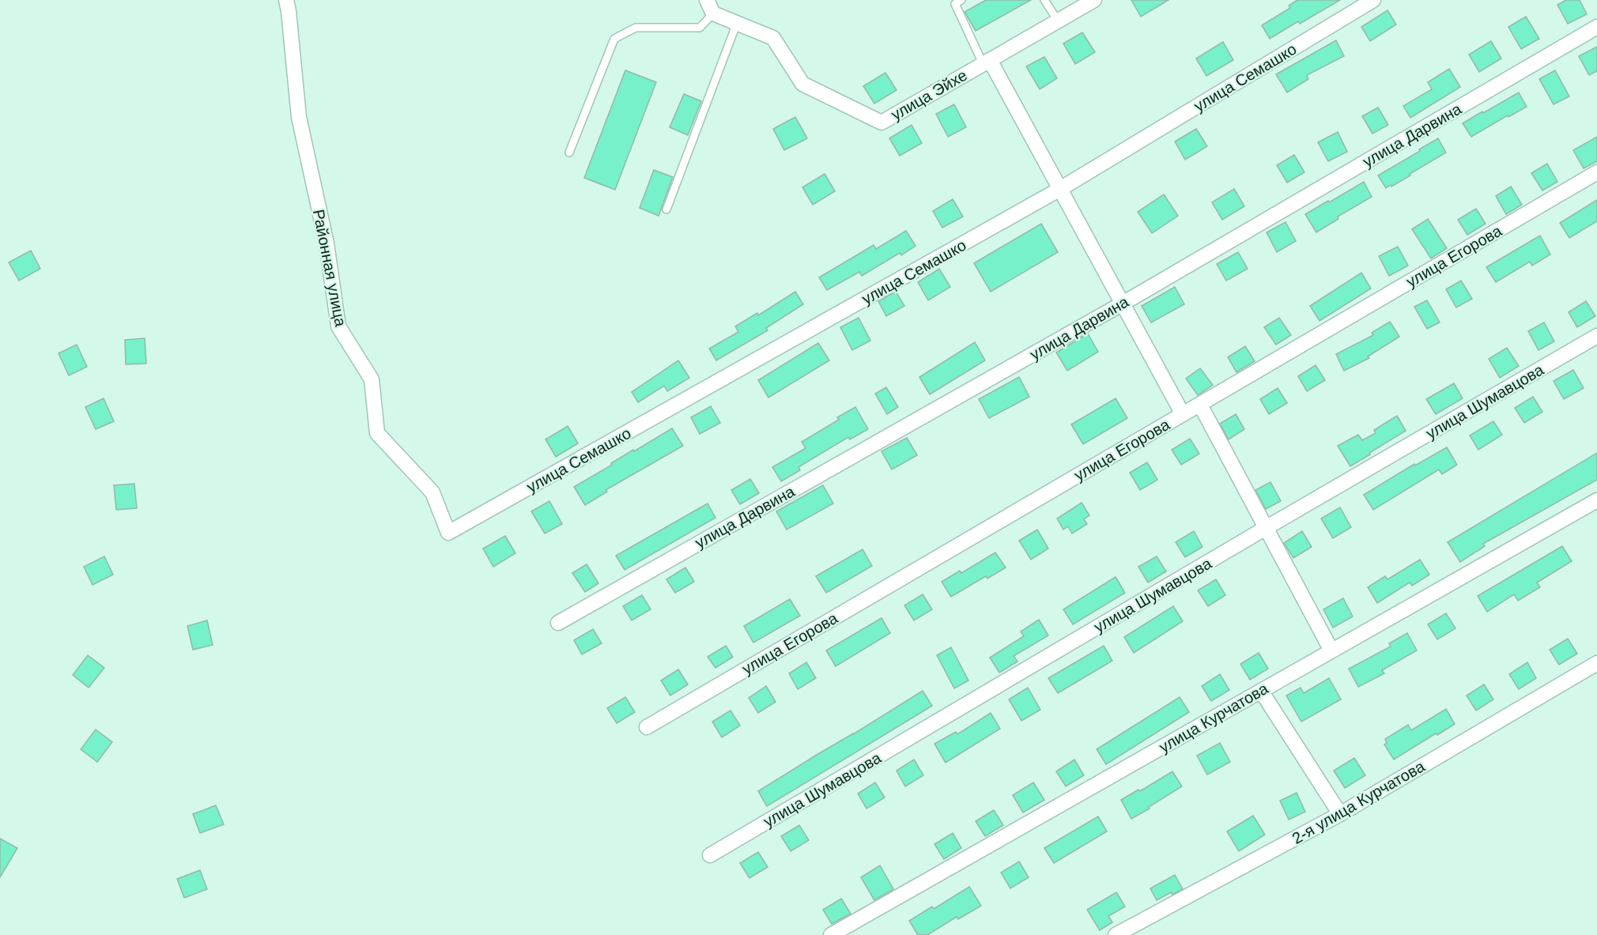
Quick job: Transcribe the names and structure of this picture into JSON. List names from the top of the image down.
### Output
{
  "streets": {
    "street": [
      "улица Семашко",
      "улица Эйхе",
      "улица Дарвина",
      "улица Егорова",
      "Районная улица",
      "улица Шумавцова",
      "улица Курчатова",
      "2-я улица Курчатова"
    ]
  },
  "crossings": [
    ["улица Семашко", "Районная улица"]
  ]
}
